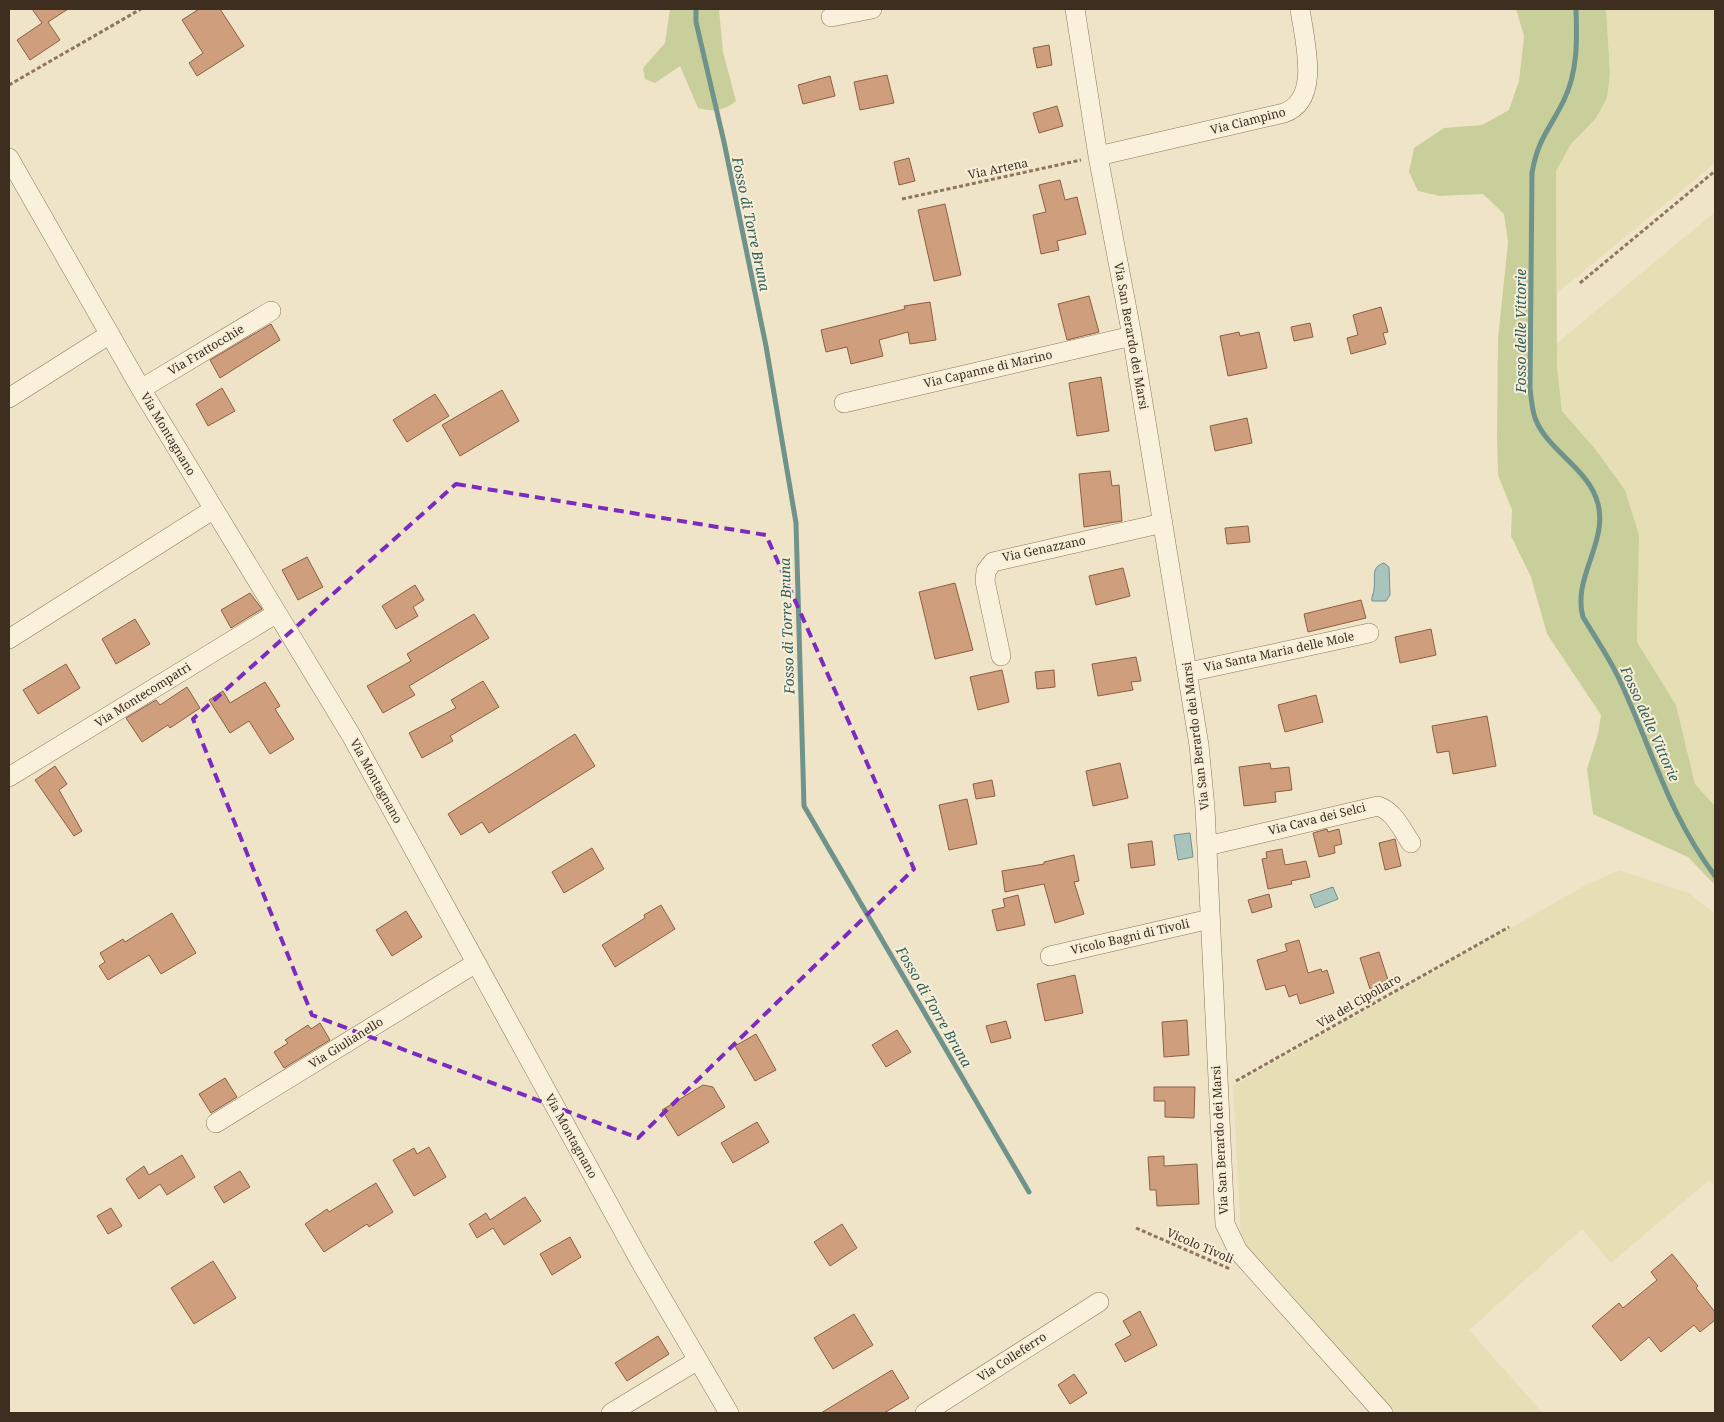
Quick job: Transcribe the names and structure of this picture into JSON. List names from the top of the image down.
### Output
{
  "streets": {
    "street": [
      "Via Ciampino",
      "Via San Berardo dei Marsi",
      "Via Frattocchie",
      "Via Capanne di Marino",
      "Via Montagnano",
      "Via Genazzano",
      "Via Santa Maria delle Mole",
      "Via Montecompatri",
      "Via Cava dei Selci",
      "Vicolo Bagni di Tivoli",
      "Via Giulianello",
      "Via Colleferro"
    ],
    "path": ["Via Artena", "Via del Cipollaro", "Vicolo Tivoli"]
  },
  "crossings": [
    ["Via Ciampino", "Via Artena"],
    ["Via Ciampino", "Via San Berardo dei Marsi"],
    ["Via Artena", "Via San Berardo dei Marsi"],
    ["Via San Berardo dei Marsi", "Via Capanne di Marino"],
    ["Via San Berardo dei Marsi", "Via Genazzano"],
    ["Via San Berardo dei Marsi", "Via Santa Maria delle Mole"],
    ["Via San Berardo dei Marsi", "Via Cava dei Selci"],
    ["Via San Berardo dei Marsi", "Vicolo Bagni di Tivoli"],
    ["Via San Berardo dei Marsi", "Via del Cipollaro"],
    ["Via San Berardo dei Marsi", "Vicolo Tivoli"],
    ["Via Frattocchie", "Via Montagnano"],
    ["Via Montagnano", "Via Montecompatri"],
    ["Via Montagnano", "Via Giulianello"]
  ],
  "water": ["Fosso di Torre Bruna", "Fosso delle Vittorie"]
}
